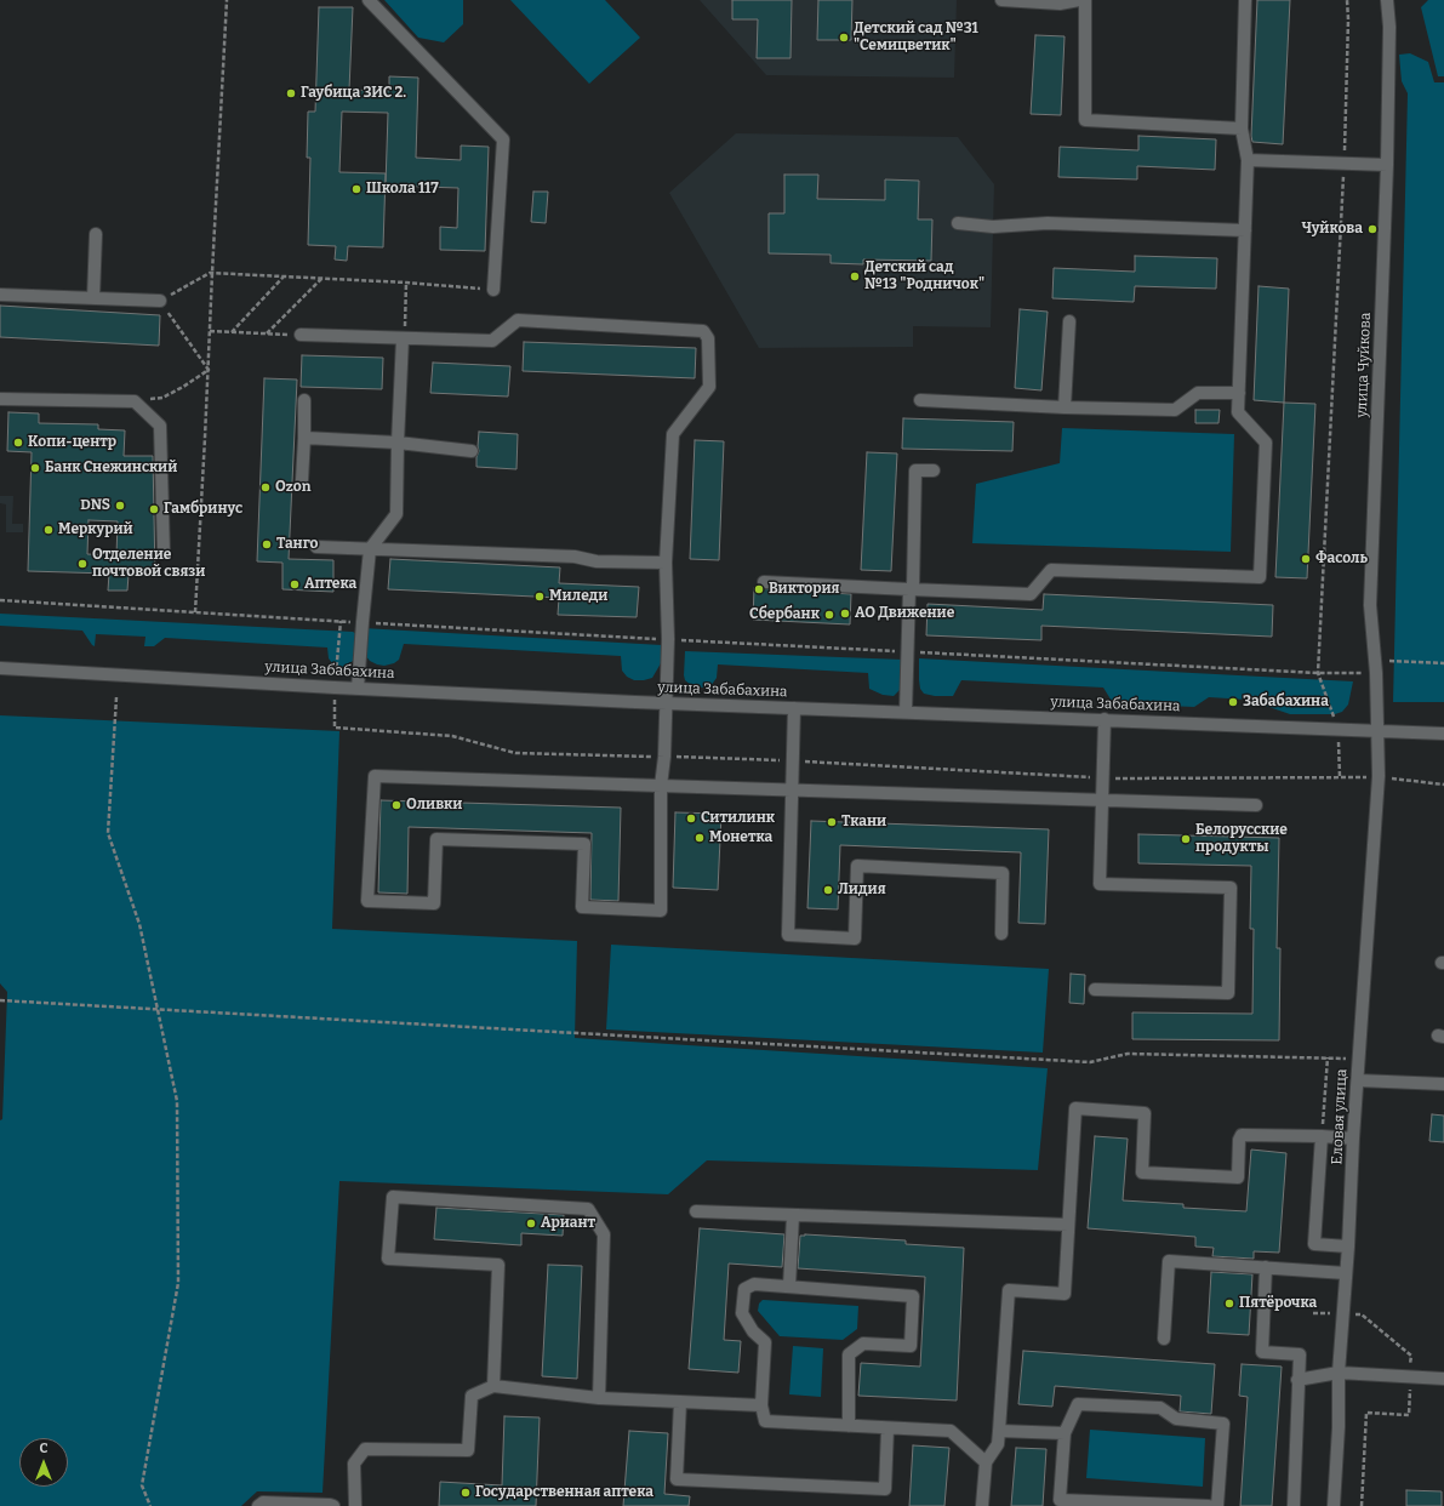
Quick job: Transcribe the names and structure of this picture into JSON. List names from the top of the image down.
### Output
{
  "streets": {
    "street": ["улица Чуйкова", "улица Забабахина", "Еловая улица"]
  },
  "crossings": [
    ["улица Чуйкова", "улица Забабахина"],
    ["улица Чуйкова", "Еловая улица"],
    ["улица Забабахина", "Еловая улица"]
  ],
  "places": [
    "Детский сад №31 \"Семицветик\"",
    "Гаубица ЗИС 2.",
    "Школа 117",
    "Чуйкова",
    "Детский сад №13 \"Родничок\"",
    "Копи-центр",
    "Банк Снежинский",
    "Ozon",
    "DNS",
    "Гамбринус",
    "Меркурий",
    "Танго",
    "Фасоль",
    "Отделение почтовой связи",
    "Аптека",
    "Виктория",
    "Миледи",
    "АО Движение",
    "Сбербанк",
    "Забабахина",
    "Оливки",
    "Ситилинк",
    "Ткани",
    "Монетка",
    "Белорусские продукты",
    "Лидия",
    "Ариант",
    "Пятёрочка",
    "Государственная аптека"
  ],
  "north": "top"
}
